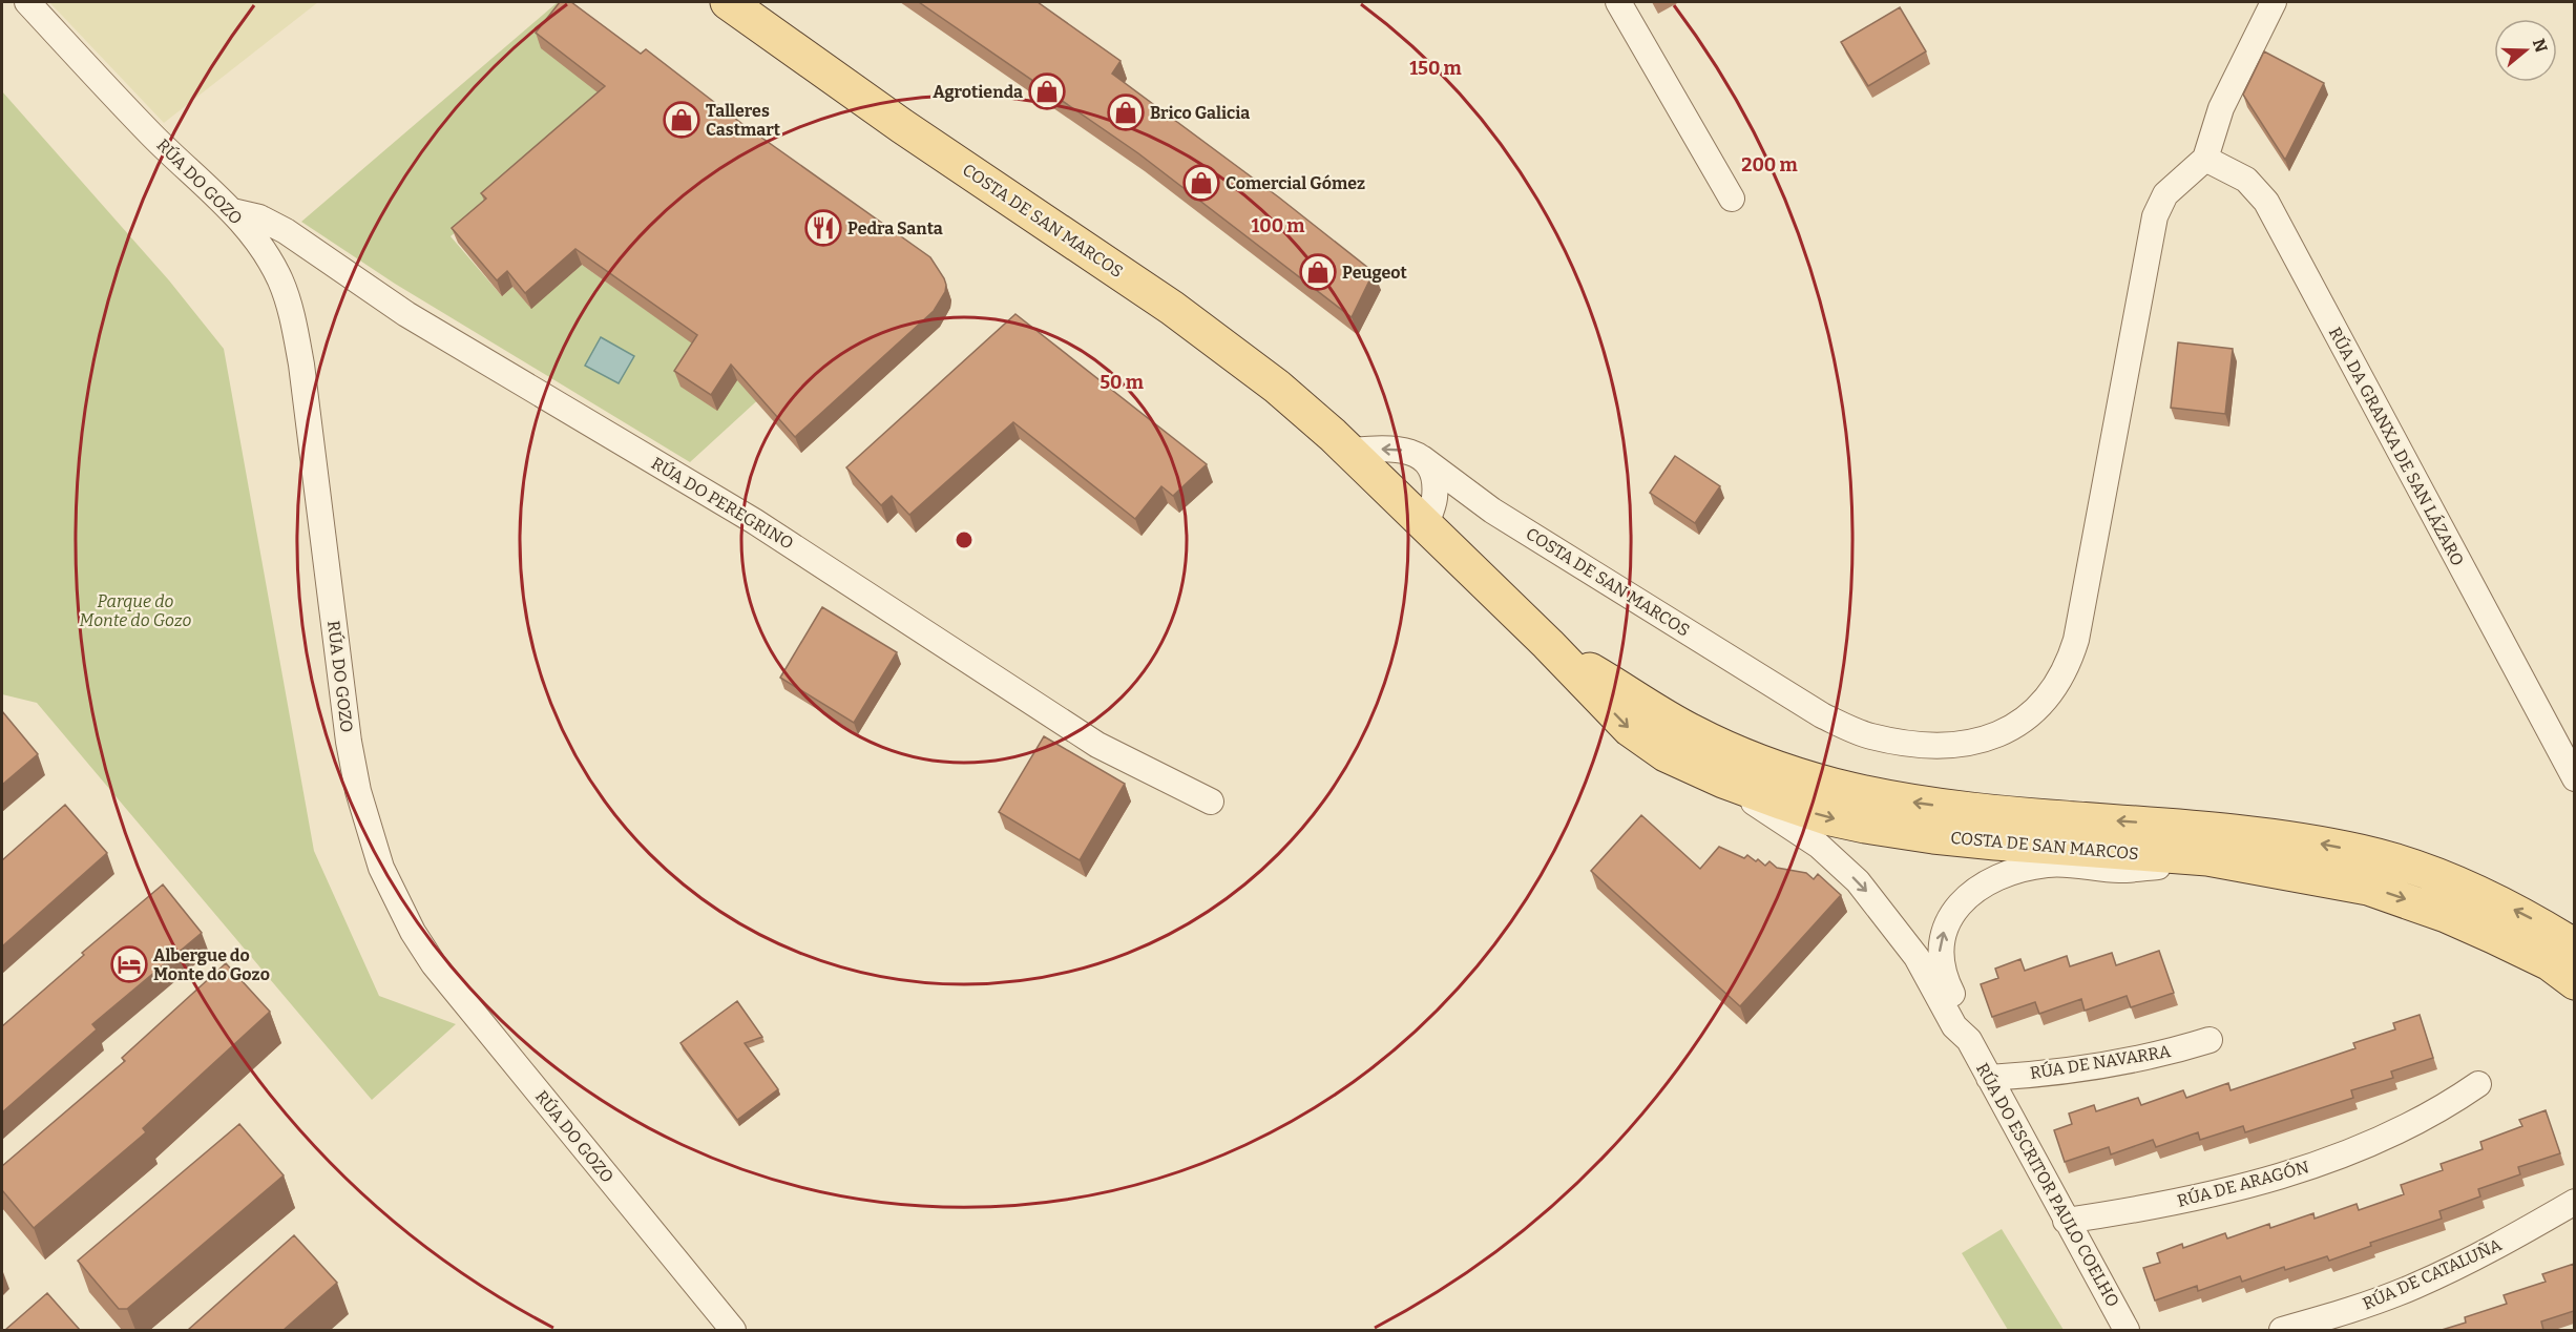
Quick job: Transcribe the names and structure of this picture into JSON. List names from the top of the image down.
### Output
{
  "streets": {
    "main road": ["COSTA DE SAN MARCOS"],
    "street": [
      "RÚA DO GOZO",
      "RÚA DA GRANXA DE SAN LÁZARO",
      "RÚA DO PEREGRINO",
      "RÚA DE NAVARRA",
      "RÚA DE ARAGÓN",
      "RÚA DO ESCRITOR PAULO COELHO",
      "RÚA DE CATALUÑA"
    ]
  },
  "crossings": [
    ["RÚA DO GOZO", "RÚA DO PEREGRINO"],
    ["COSTA DE SAN MARCOS", "RÚA DA GRANXA DE SAN LÁZARO"],
    ["COSTA DE SAN MARCOS", "RÚA DO ESCRITOR PAULO COELHO"],
    ["RÚA DE NAVARRA", "RÚA DO ESCRITOR PAULO COELHO"],
    ["RÚA DE ARAGÓN", "RÚA DO ESCRITOR PAULO COELHO"]
  ],
  "parks": ["Parque do Monte do Gozo"],
  "places": {
    "shop": [
      "Agrotienda",
      "Brico Galicia",
      "Talleres Castmart",
      "Comercial Gómez",
      "Peugeot"
    ],
    "restaurant": ["Pedra Santa"],
    "hotel": ["Albergue do Monte do Gozo"]
  },
  "north": "right",
  "rings": [
    "150 m",
    "200 m",
    "100 m",
    "50 m"
  ]
}
